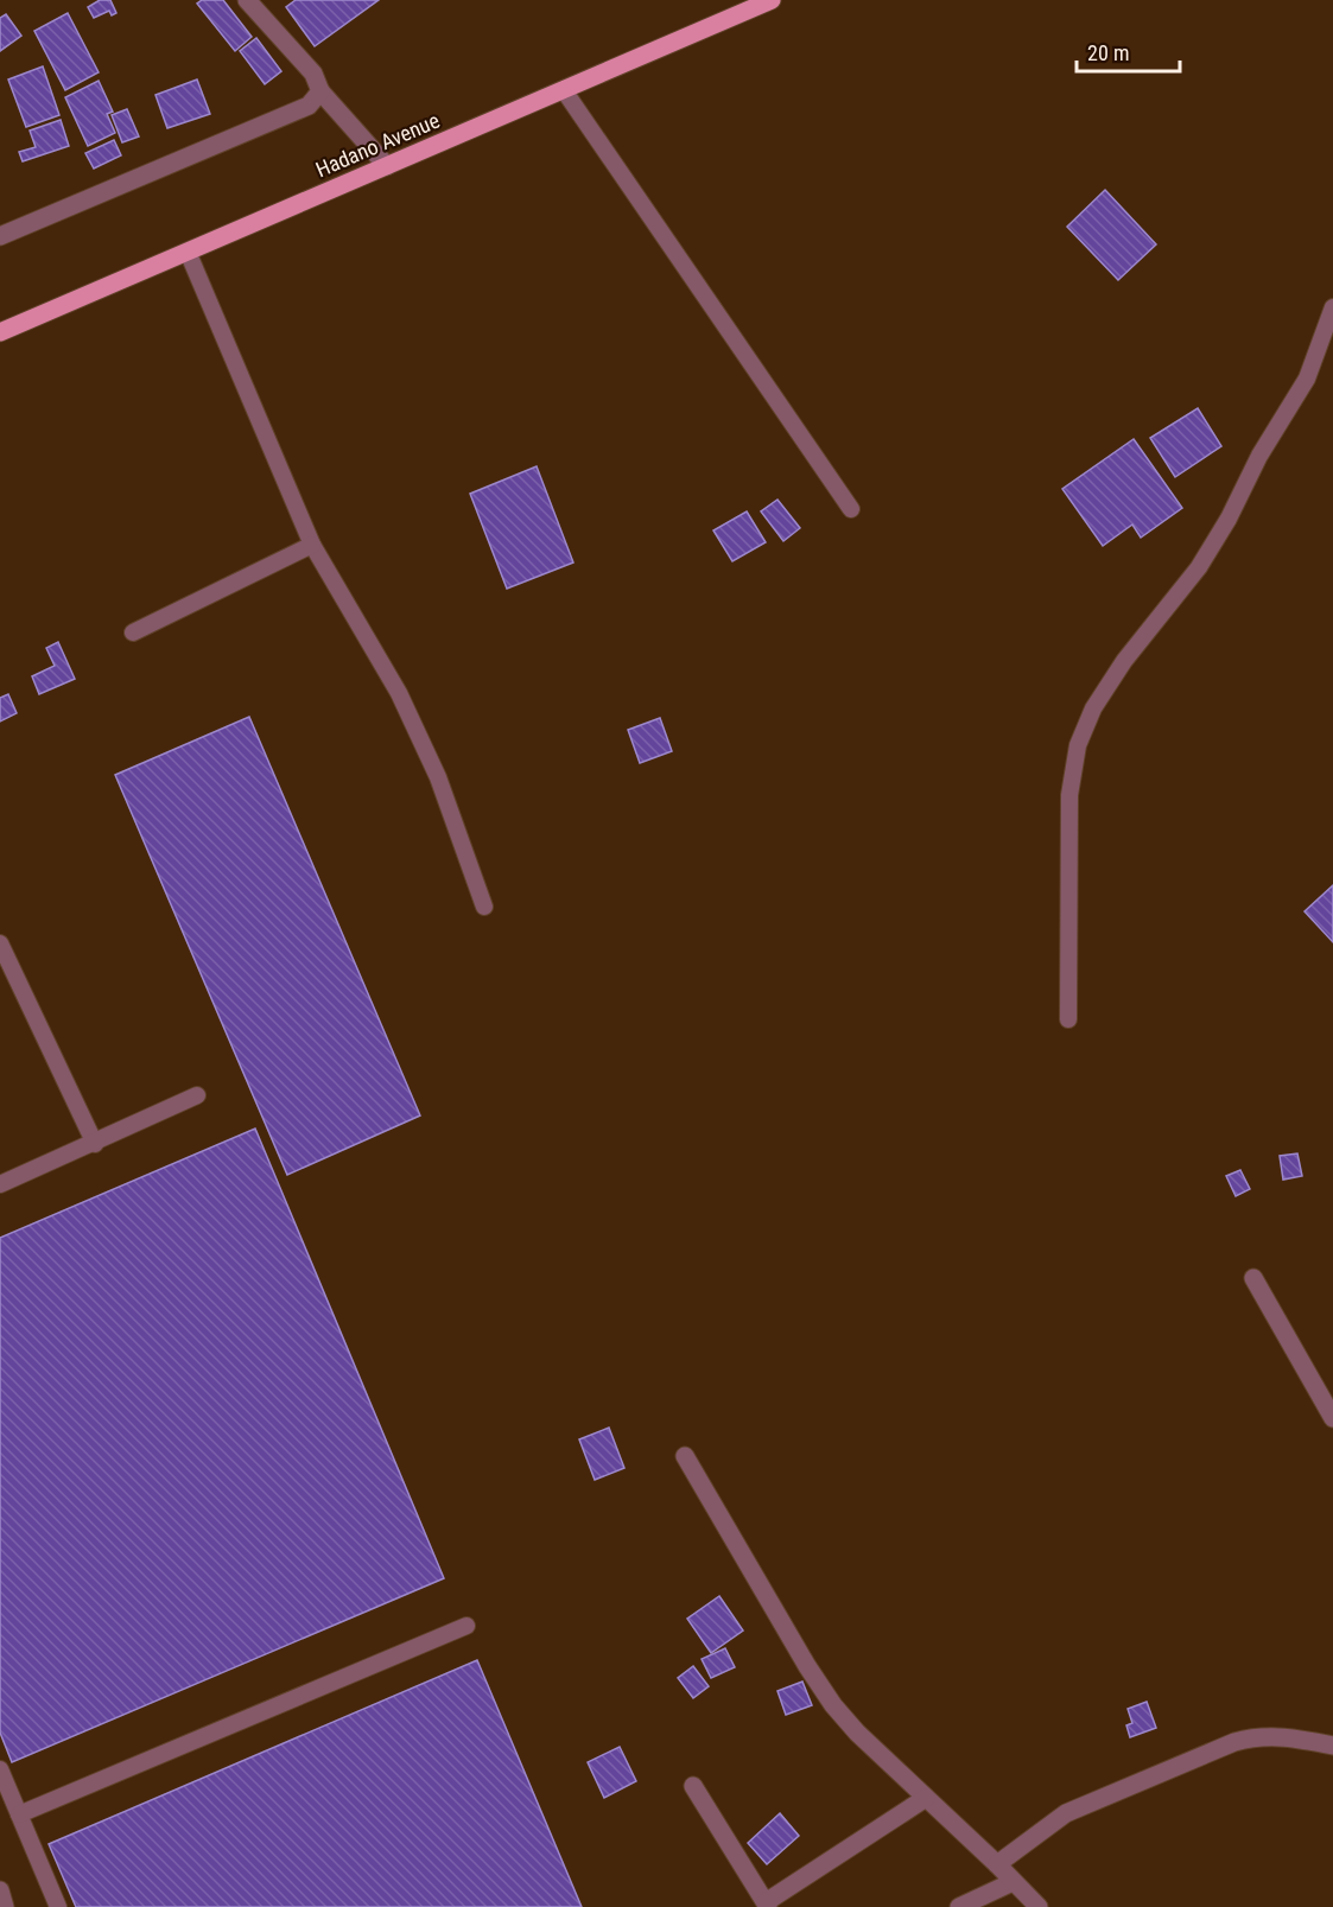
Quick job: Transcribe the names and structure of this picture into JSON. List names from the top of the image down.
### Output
{
  "streets": {
    "main road": ["Hadano Avenue"]
  },
  "scale_bar": "20 m"
}
